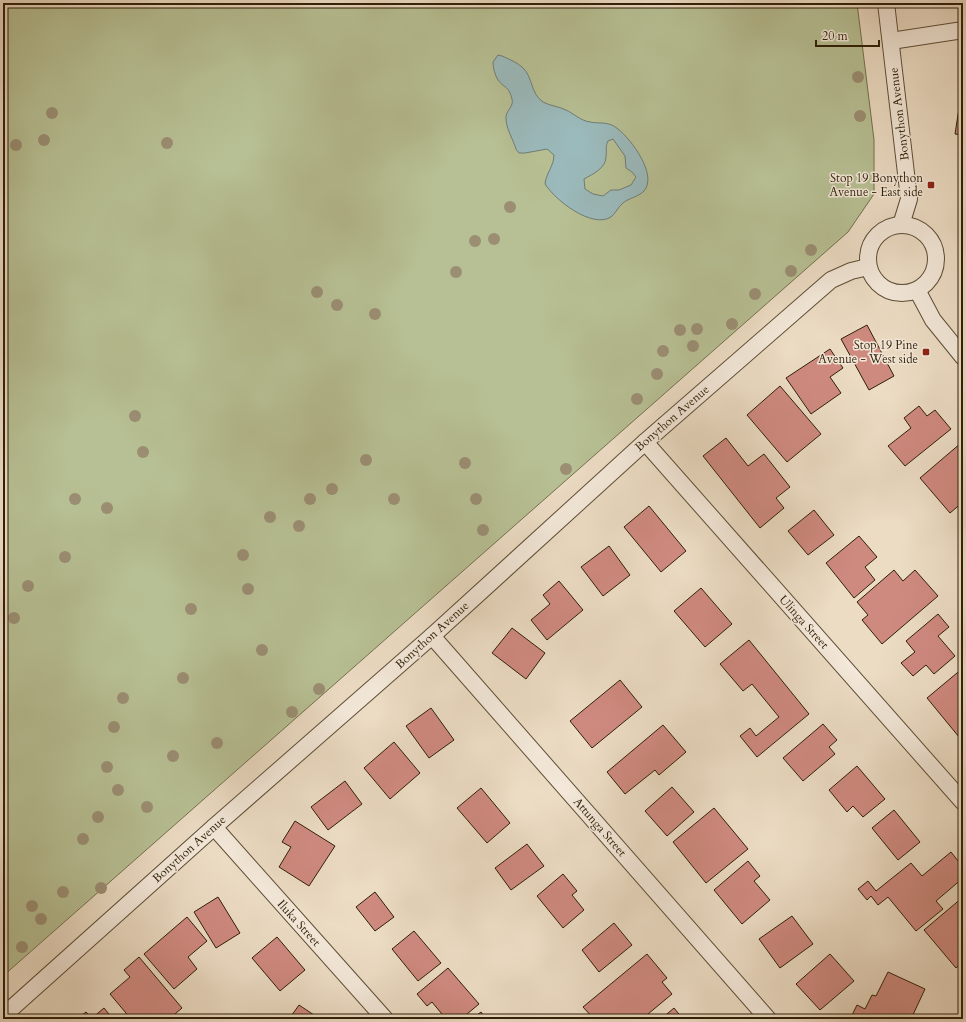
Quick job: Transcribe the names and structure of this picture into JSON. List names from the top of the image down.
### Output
{
  "streets": {
    "street": [
      "Bonython Avenue",
      "Ulinga Street",
      "Attunga Street",
      "Iluka Street"
    ]
  },
  "crossings": [
    ["Bonython Avenue", "Ulinga Street"],
    ["Bonython Avenue", "Attunga Street"],
    ["Bonython Avenue", "Iluka Street"]
  ],
  "places": {
    "transit": ["Stop 19 Bonython Avenue - East side", "Stop 19 Pine Avenue - West side"]
  },
  "scale_bar": "20 m"
}
